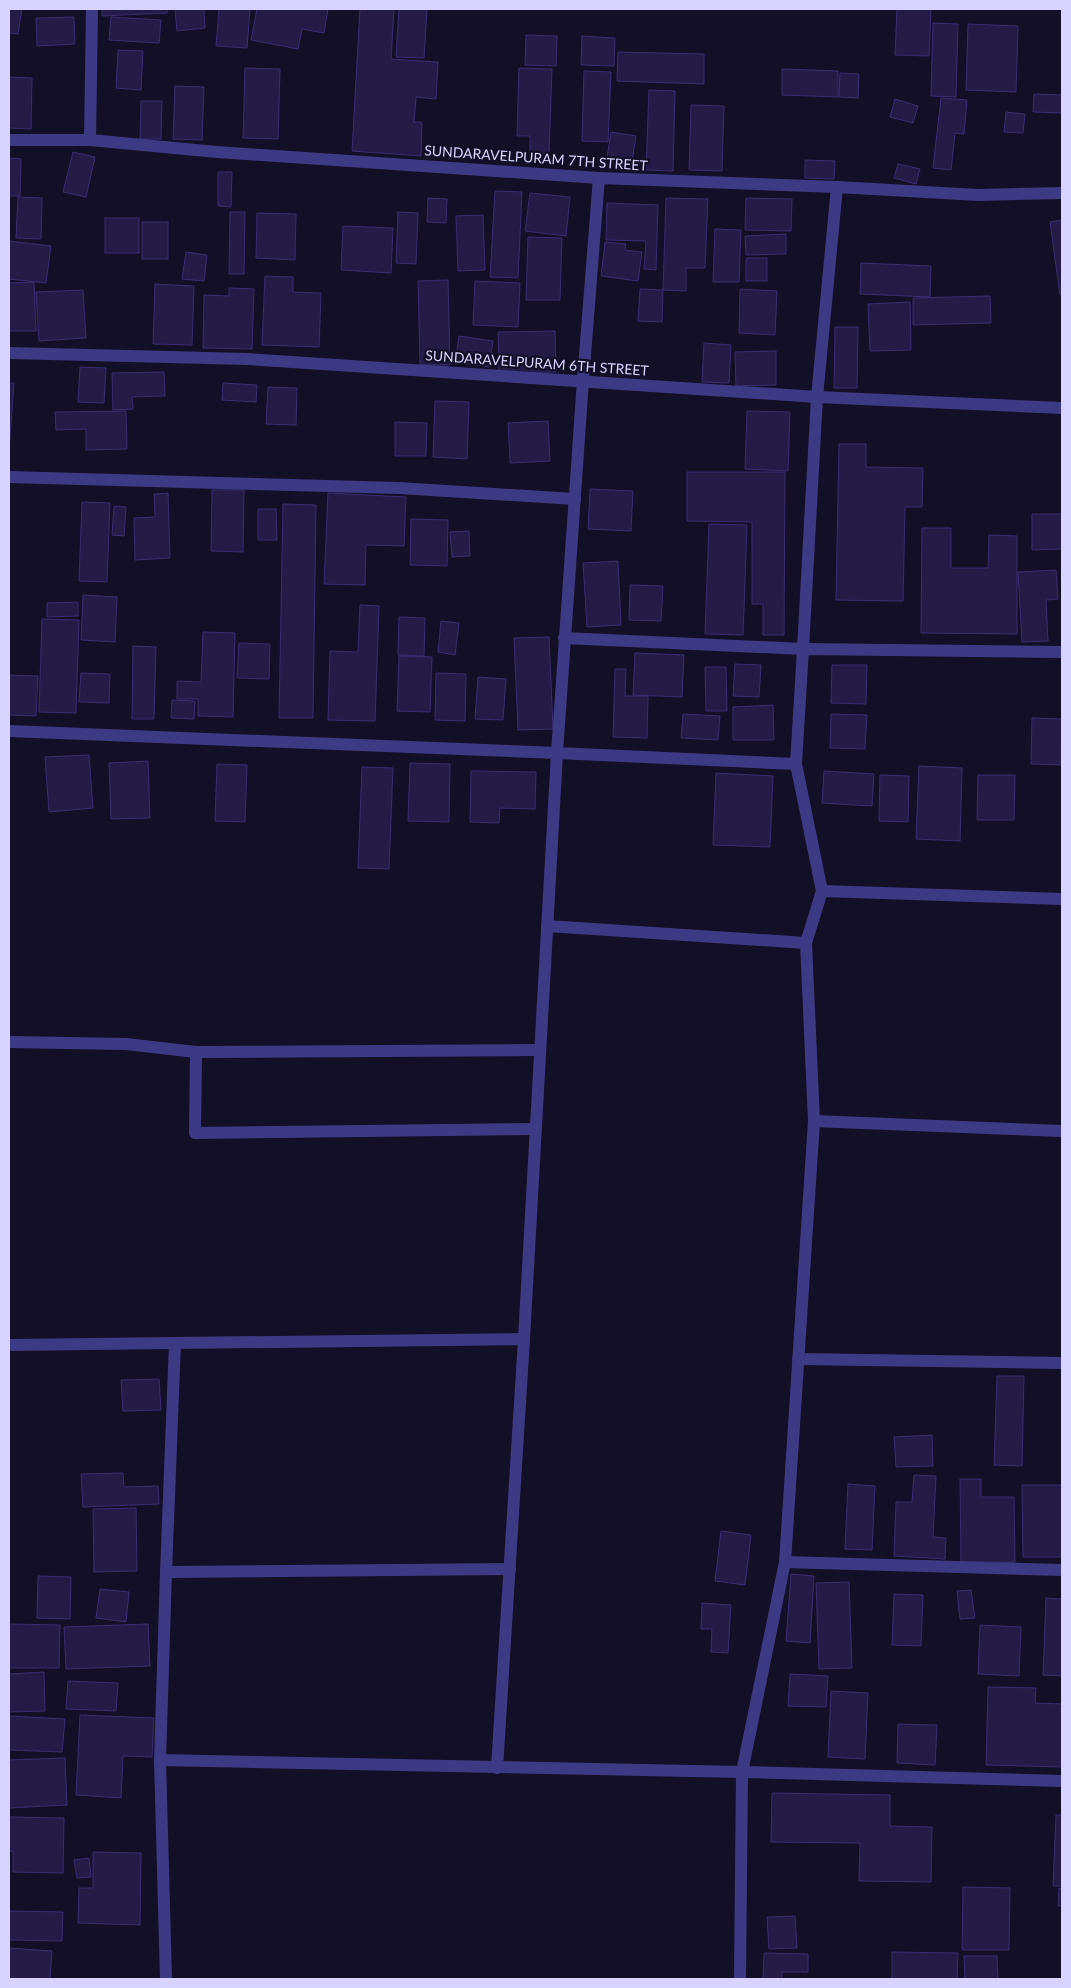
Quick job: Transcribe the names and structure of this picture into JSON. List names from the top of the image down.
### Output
{
  "streets": {
    "street": ["SUNDARAVELPURAM 7TH STREET", "SUNDARAVELPURAM 6TH STREET"]
  }
}
